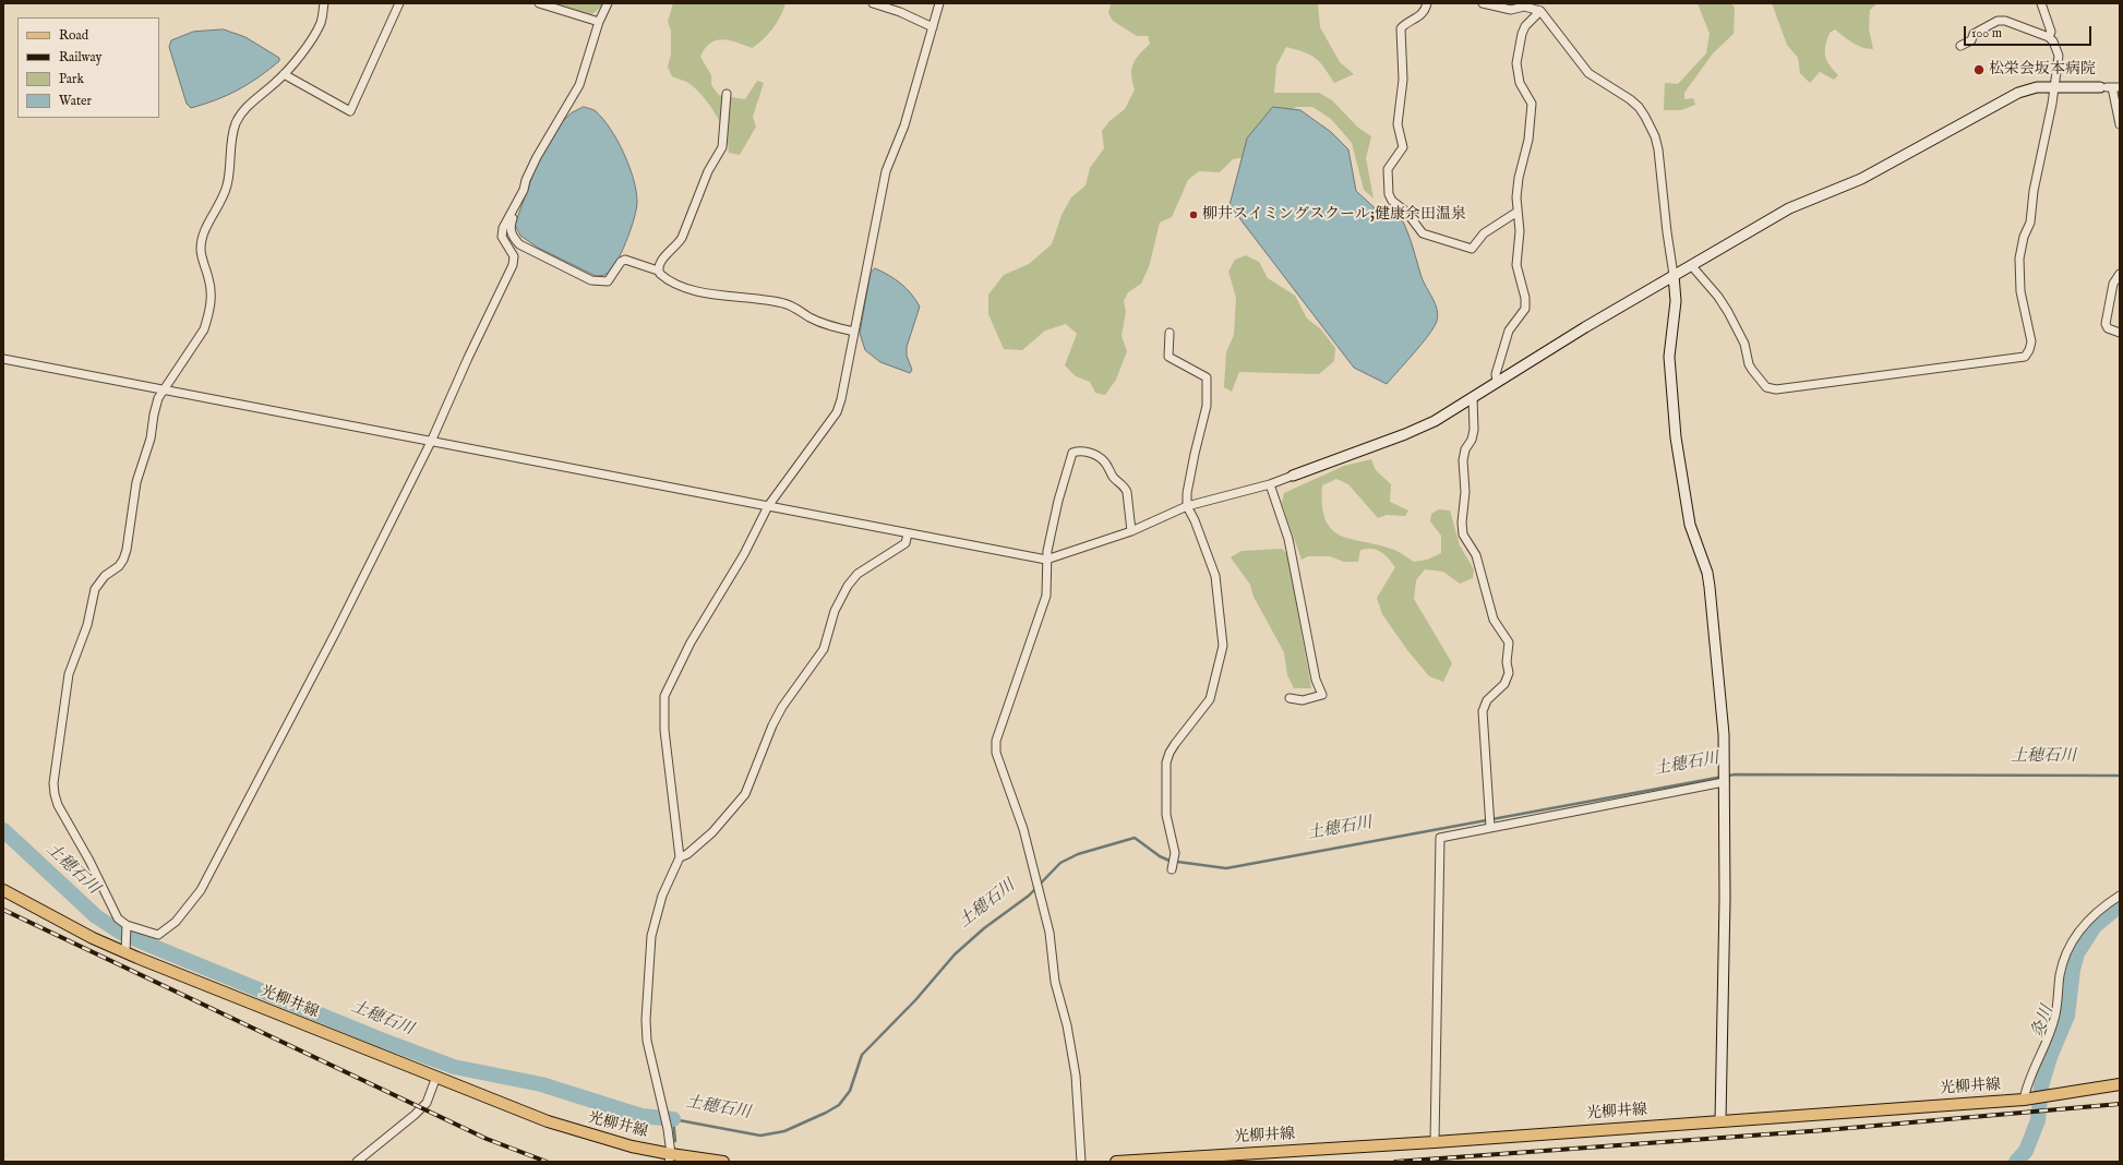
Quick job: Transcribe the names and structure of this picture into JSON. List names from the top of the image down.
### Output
{
  "streets": {
    "main road": ["光柳井線"]
  },
  "water": ["土穂石川", "灸川"],
  "places": ["松栄会坂本病院", "柳井スイミングスクール;健康余田温泉"],
  "legend": [
    "Road",
    "Railway",
    "Park",
    "Water"
  ],
  "scale_bar": "100 m"
}
